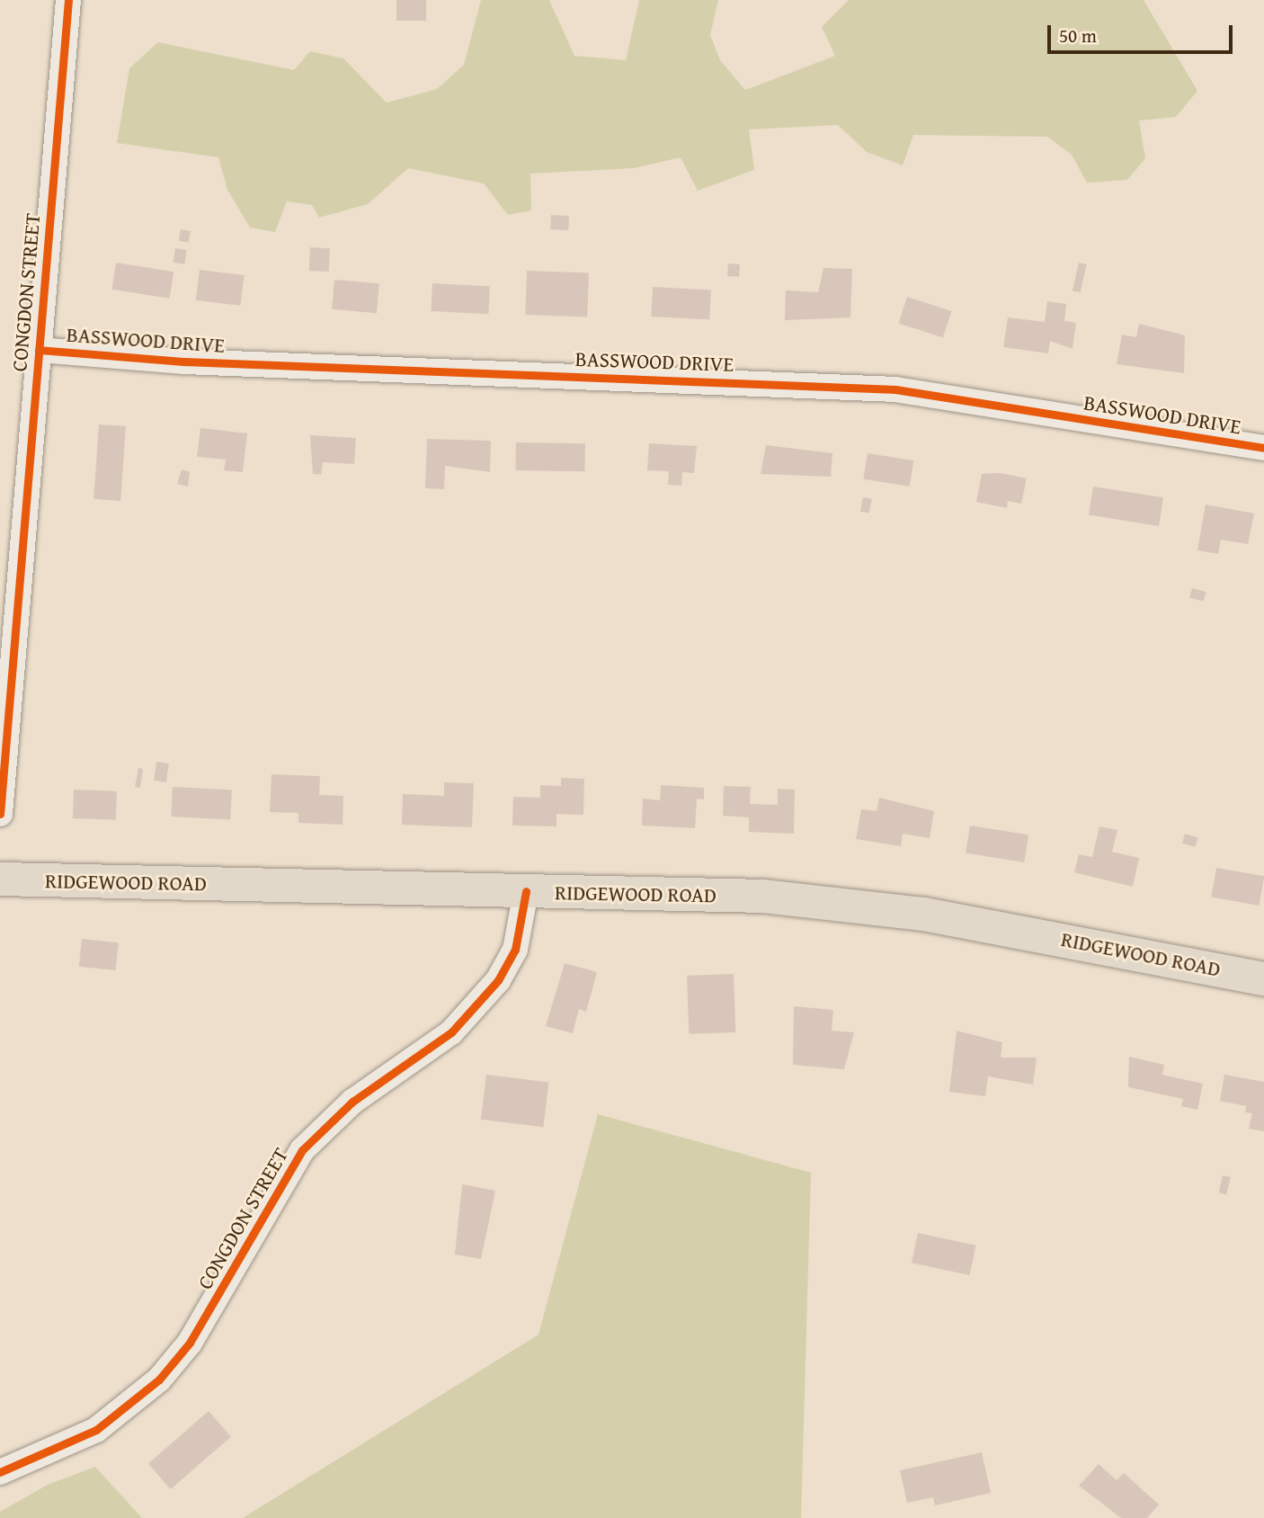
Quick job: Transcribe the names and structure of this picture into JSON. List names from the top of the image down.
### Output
{
  "streets": {
    "main road": ["RIDGEWOOD ROAD"],
    "street": ["CONGDON STREET", "BASSWOOD DRIVE"]
  },
  "crossings": [
    ["CONGDON STREET", "BASSWOOD DRIVE"],
    ["CONGDON STREET", "RIDGEWOOD ROAD"]
  ],
  "scale_bar": "50 m"
}
